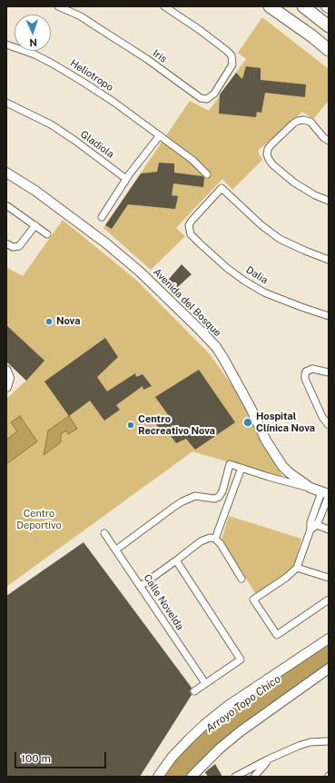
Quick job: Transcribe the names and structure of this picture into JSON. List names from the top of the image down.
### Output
{
  "streets": {
    "street": [
      "Iris",
      "Heliotropo",
      "Gladiola",
      "Dalia",
      "Avenida del Bosque",
      "Calle Novelda"
    ]
  },
  "water": ["Arroyo Topo Chico"],
  "parks": ["Centro Deportivo"],
  "places": ["Nova", "Hospital Clínica Nova", "Centro Recreativo Nova"],
  "scale_bar": "100 m",
  "north": "bottom"
}
